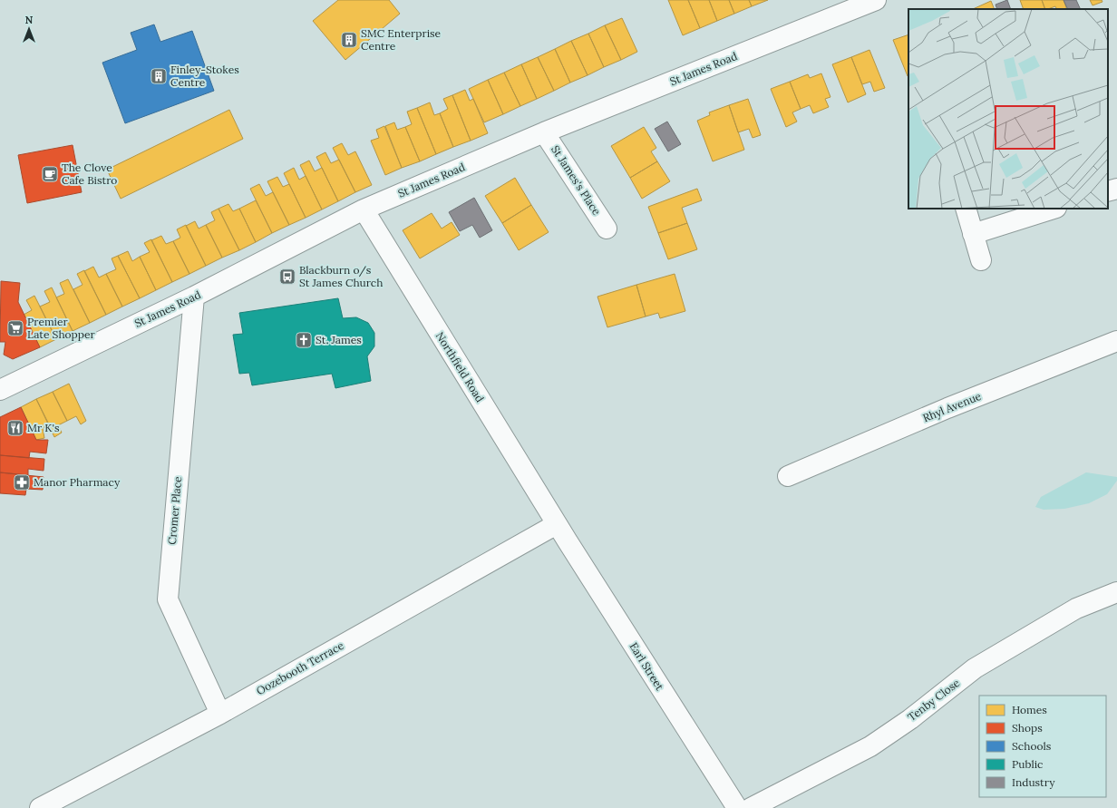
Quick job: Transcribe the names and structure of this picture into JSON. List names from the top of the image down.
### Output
{
  "streets": {
    "street": [
      "St James Road",
      "St James's Place",
      "Northfield Road",
      "Rhyl Avenue",
      "Cromer Place",
      "Earl Street",
      "Oozebooth Terrace",
      "Tenby Close"
    ]
  },
  "crossings": [
    ["St James Road", "St James's Place"],
    ["St James Road", "Northfield Road"],
    ["St James Road", "Cromer Place"],
    ["Northfield Road", "Earl Street"],
    ["Northfield Road", "Oozebooth Terrace"],
    ["Cromer Place", "Oozebooth Terrace"],
    ["Earl Street", "Oozebooth Terrace"]
  ],
  "places": {
    "building": ["SMC Enterprise Centre", "Finley-Stokes Centre"],
    "cafe": ["The Clove Cafe Bistro"],
    "bus stop": ["Blackburn o/s St James Church"],
    "supermarket": ["Premier Late Shopper"],
    "church": ["St. James"],
    "restaurant": ["Mr K's"],
    "pharmacy": ["Manor Pharmacy"]
  },
  "legend": [
    "Homes",
    "Shops",
    "Schools",
    "Public",
    "Industry"
  ],
  "north": "top"
}
